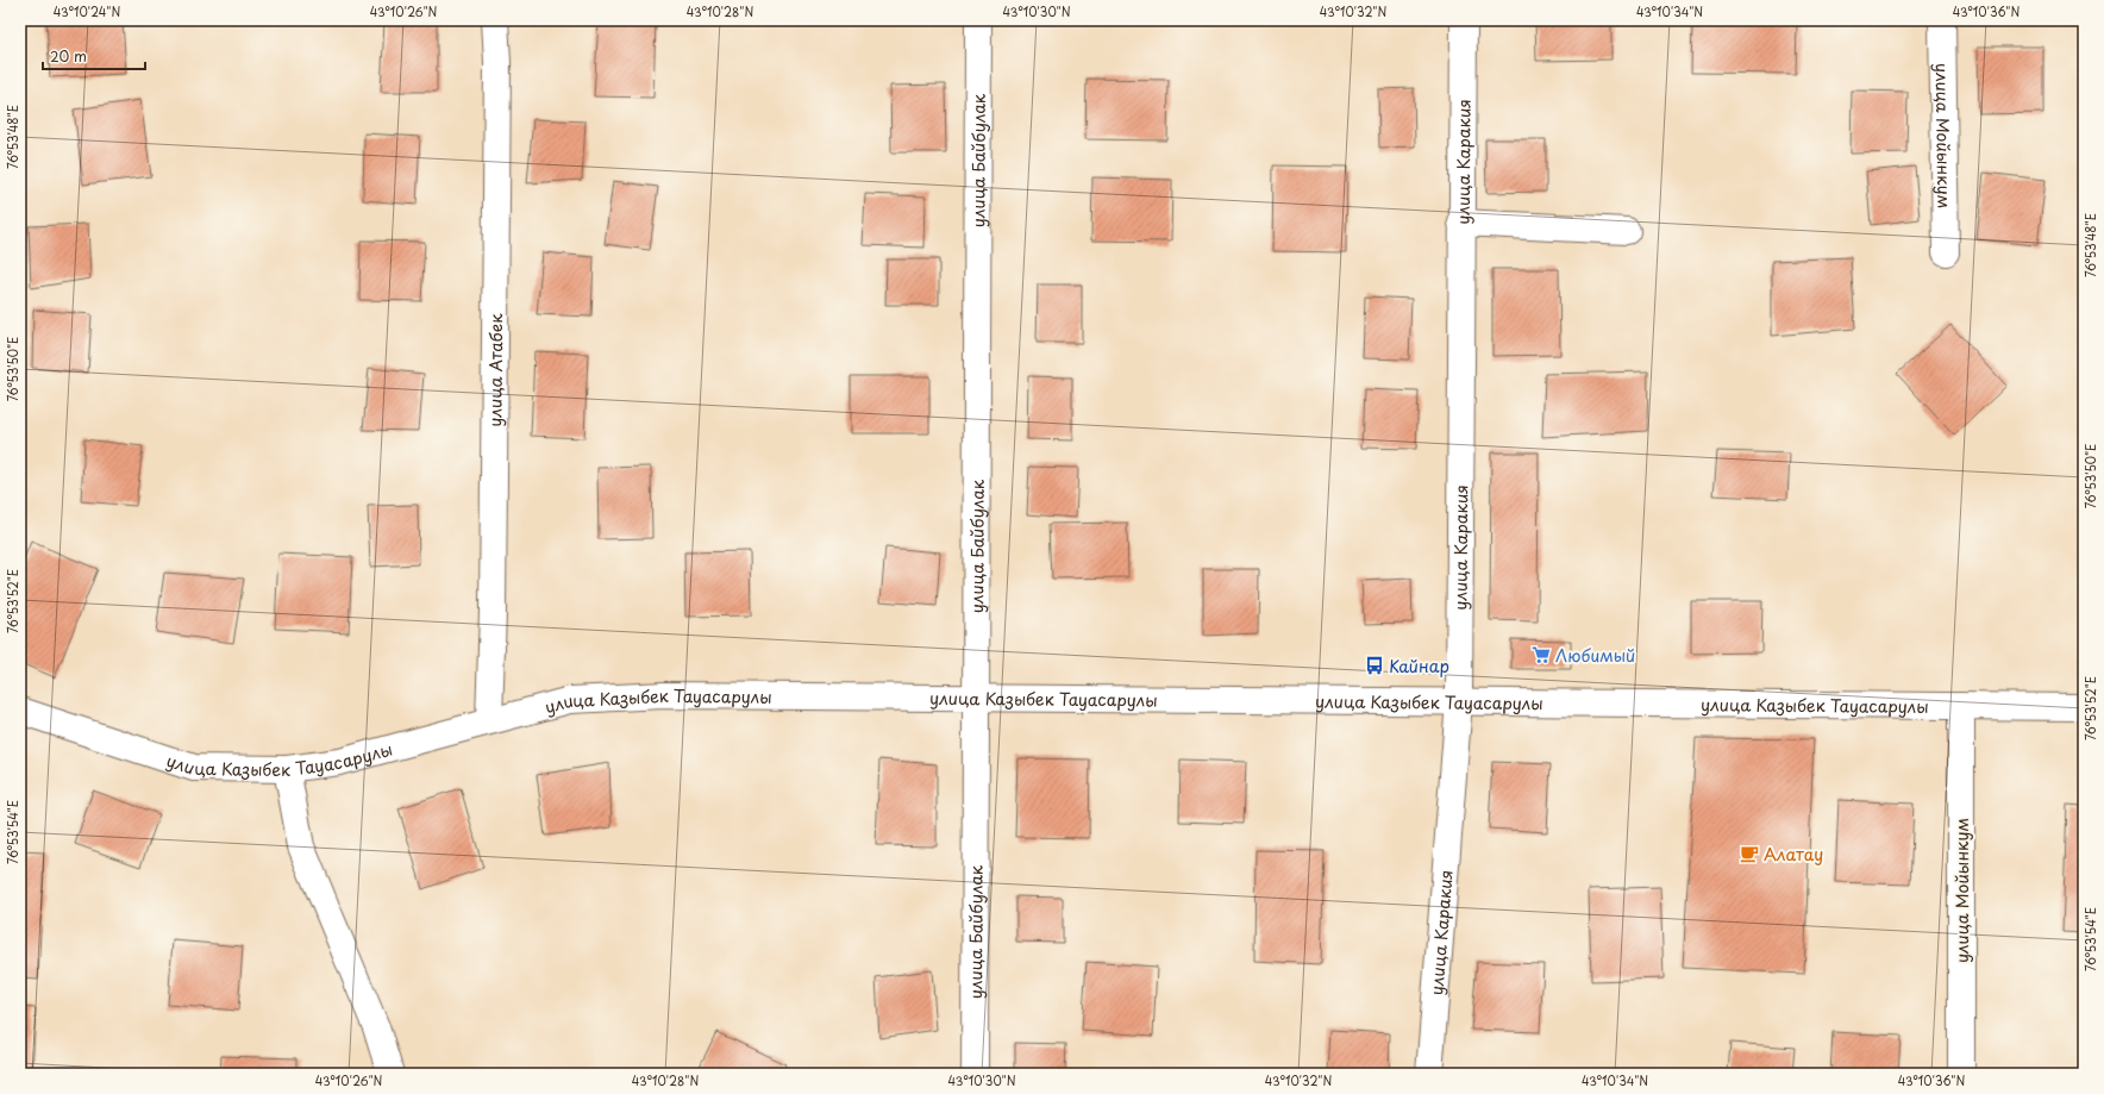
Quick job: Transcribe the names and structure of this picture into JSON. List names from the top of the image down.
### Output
{
  "streets": {
    "street": [
      "улица Мойынкум",
      "улица Байбулак",
      "улица Каракия",
      "улица Атабек",
      "улица Казыбек Тауасарулы"
    ]
  },
  "crossings": [
    ["улица Мойынкум", "улица Казыбек Тауасарулы"],
    ["улица Байбулак", "улица Казыбек Тауасарулы"],
    ["улица Каракия", "улица Казыбек Тауасарулы"],
    ["улица Атабек", "улица Казыбек Тауасарулы"]
  ],
  "places": {
    "supermarket": ["Любимый"],
    "bus stop": ["Кайнар"],
    "cafe": ["Алатау"]
  },
  "scale_bar": "20 m",
  "coordinates": [
    "43°10'24\"N",
    "43°10'26\"N",
    "43°10'28\"N",
    "43°10'30\"N",
    "43°10'32\"N",
    "43°10'34\"N",
    "43°10'36\"N",
    "76°53'48\"E",
    "76°53'50\"E",
    "76°53'52\"E",
    "76°53'54\"E"
  ]
}
